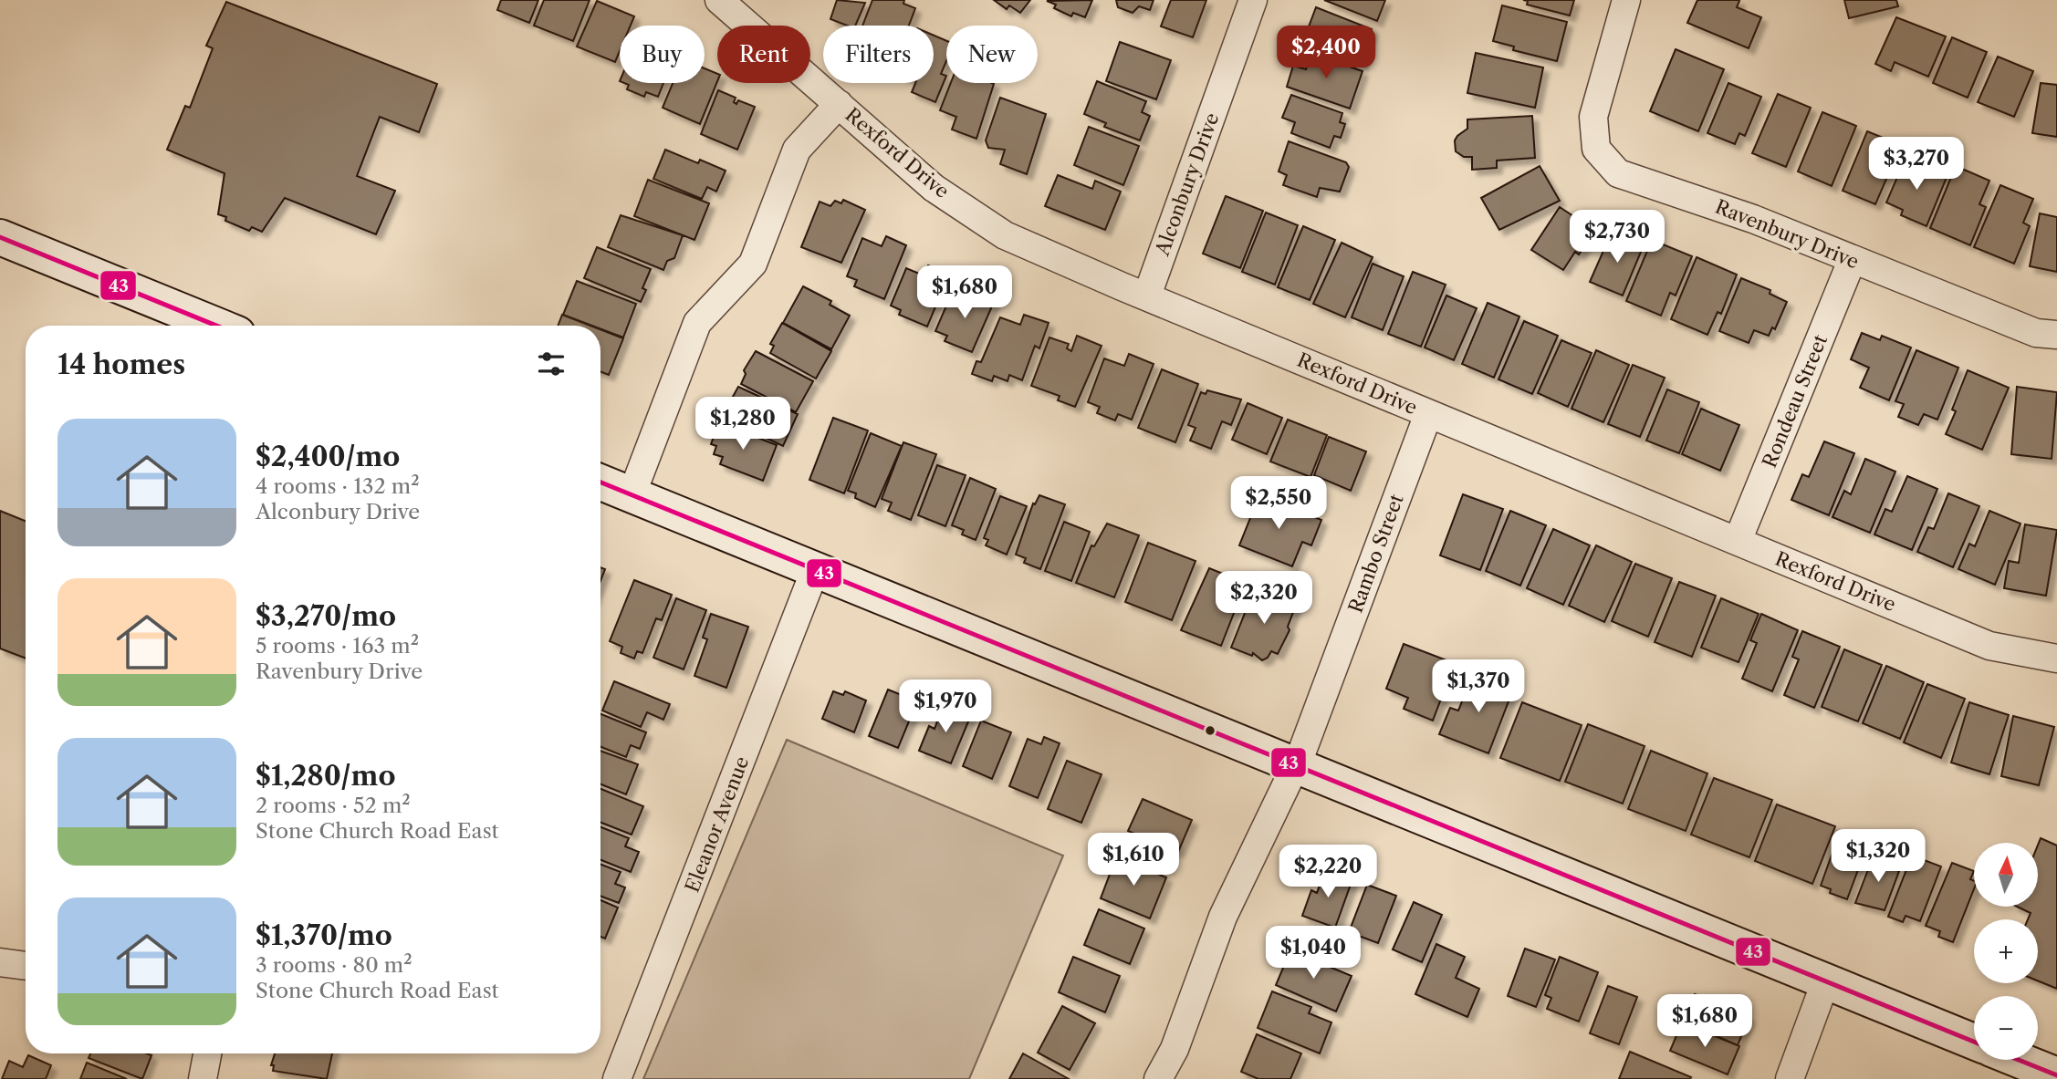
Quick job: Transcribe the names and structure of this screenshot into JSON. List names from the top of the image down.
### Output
{
  "streets": {
    "street": [
      "Rexford Drive",
      "Alconbury Drive",
      "Ravenbury Drive",
      "Rondeau Street",
      "Rambo Street",
      "Eleanor Avenue"
    ]
  },
  "crossings": [
    ["Rexford Drive", "Alconbury Drive"],
    ["Rexford Drive", "Rondeau Street"],
    ["Rexford Drive", "Rambo Street"],
    ["Ravenbury Drive", "Rondeau Street"]
  ],
  "lines": ["transit line 43"],
  "north": "top",
  "page": {
    "price": [
      "$2,400",
      "$3,270",
      "$2,730",
      "$1,680",
      "$1,280",
      "$2,550",
      "$2,320",
      "$1,370",
      "$1,970",
      "$1,320",
      "$1,610",
      "$2,220",
      "$1,040",
      "$1,680"
    ],
    "chip": [
      "Buy",
      "Rent",
      "Filters",
      "New"
    ],
    "heading": "14 homes",
    "list": [
      {
        "name": "$2,400/mo",
        "note": "4 rooms · 132 m² · Alconbury Drive"
      },
      {
        "name": "$3,270/mo",
        "note": "5 rooms · 163 m² · Ravenbury Drive"
      },
      {
        "name": "$1,280/mo",
        "note": "2 rooms · 52 m² · Stone Church Road East"
      },
      {
        "name": "$1,370/mo",
        "note": "3 rooms · 80 m² · Stone Church Road East"
      }
    ],
    "map_buttons": ["+", "−"]
  }
}
